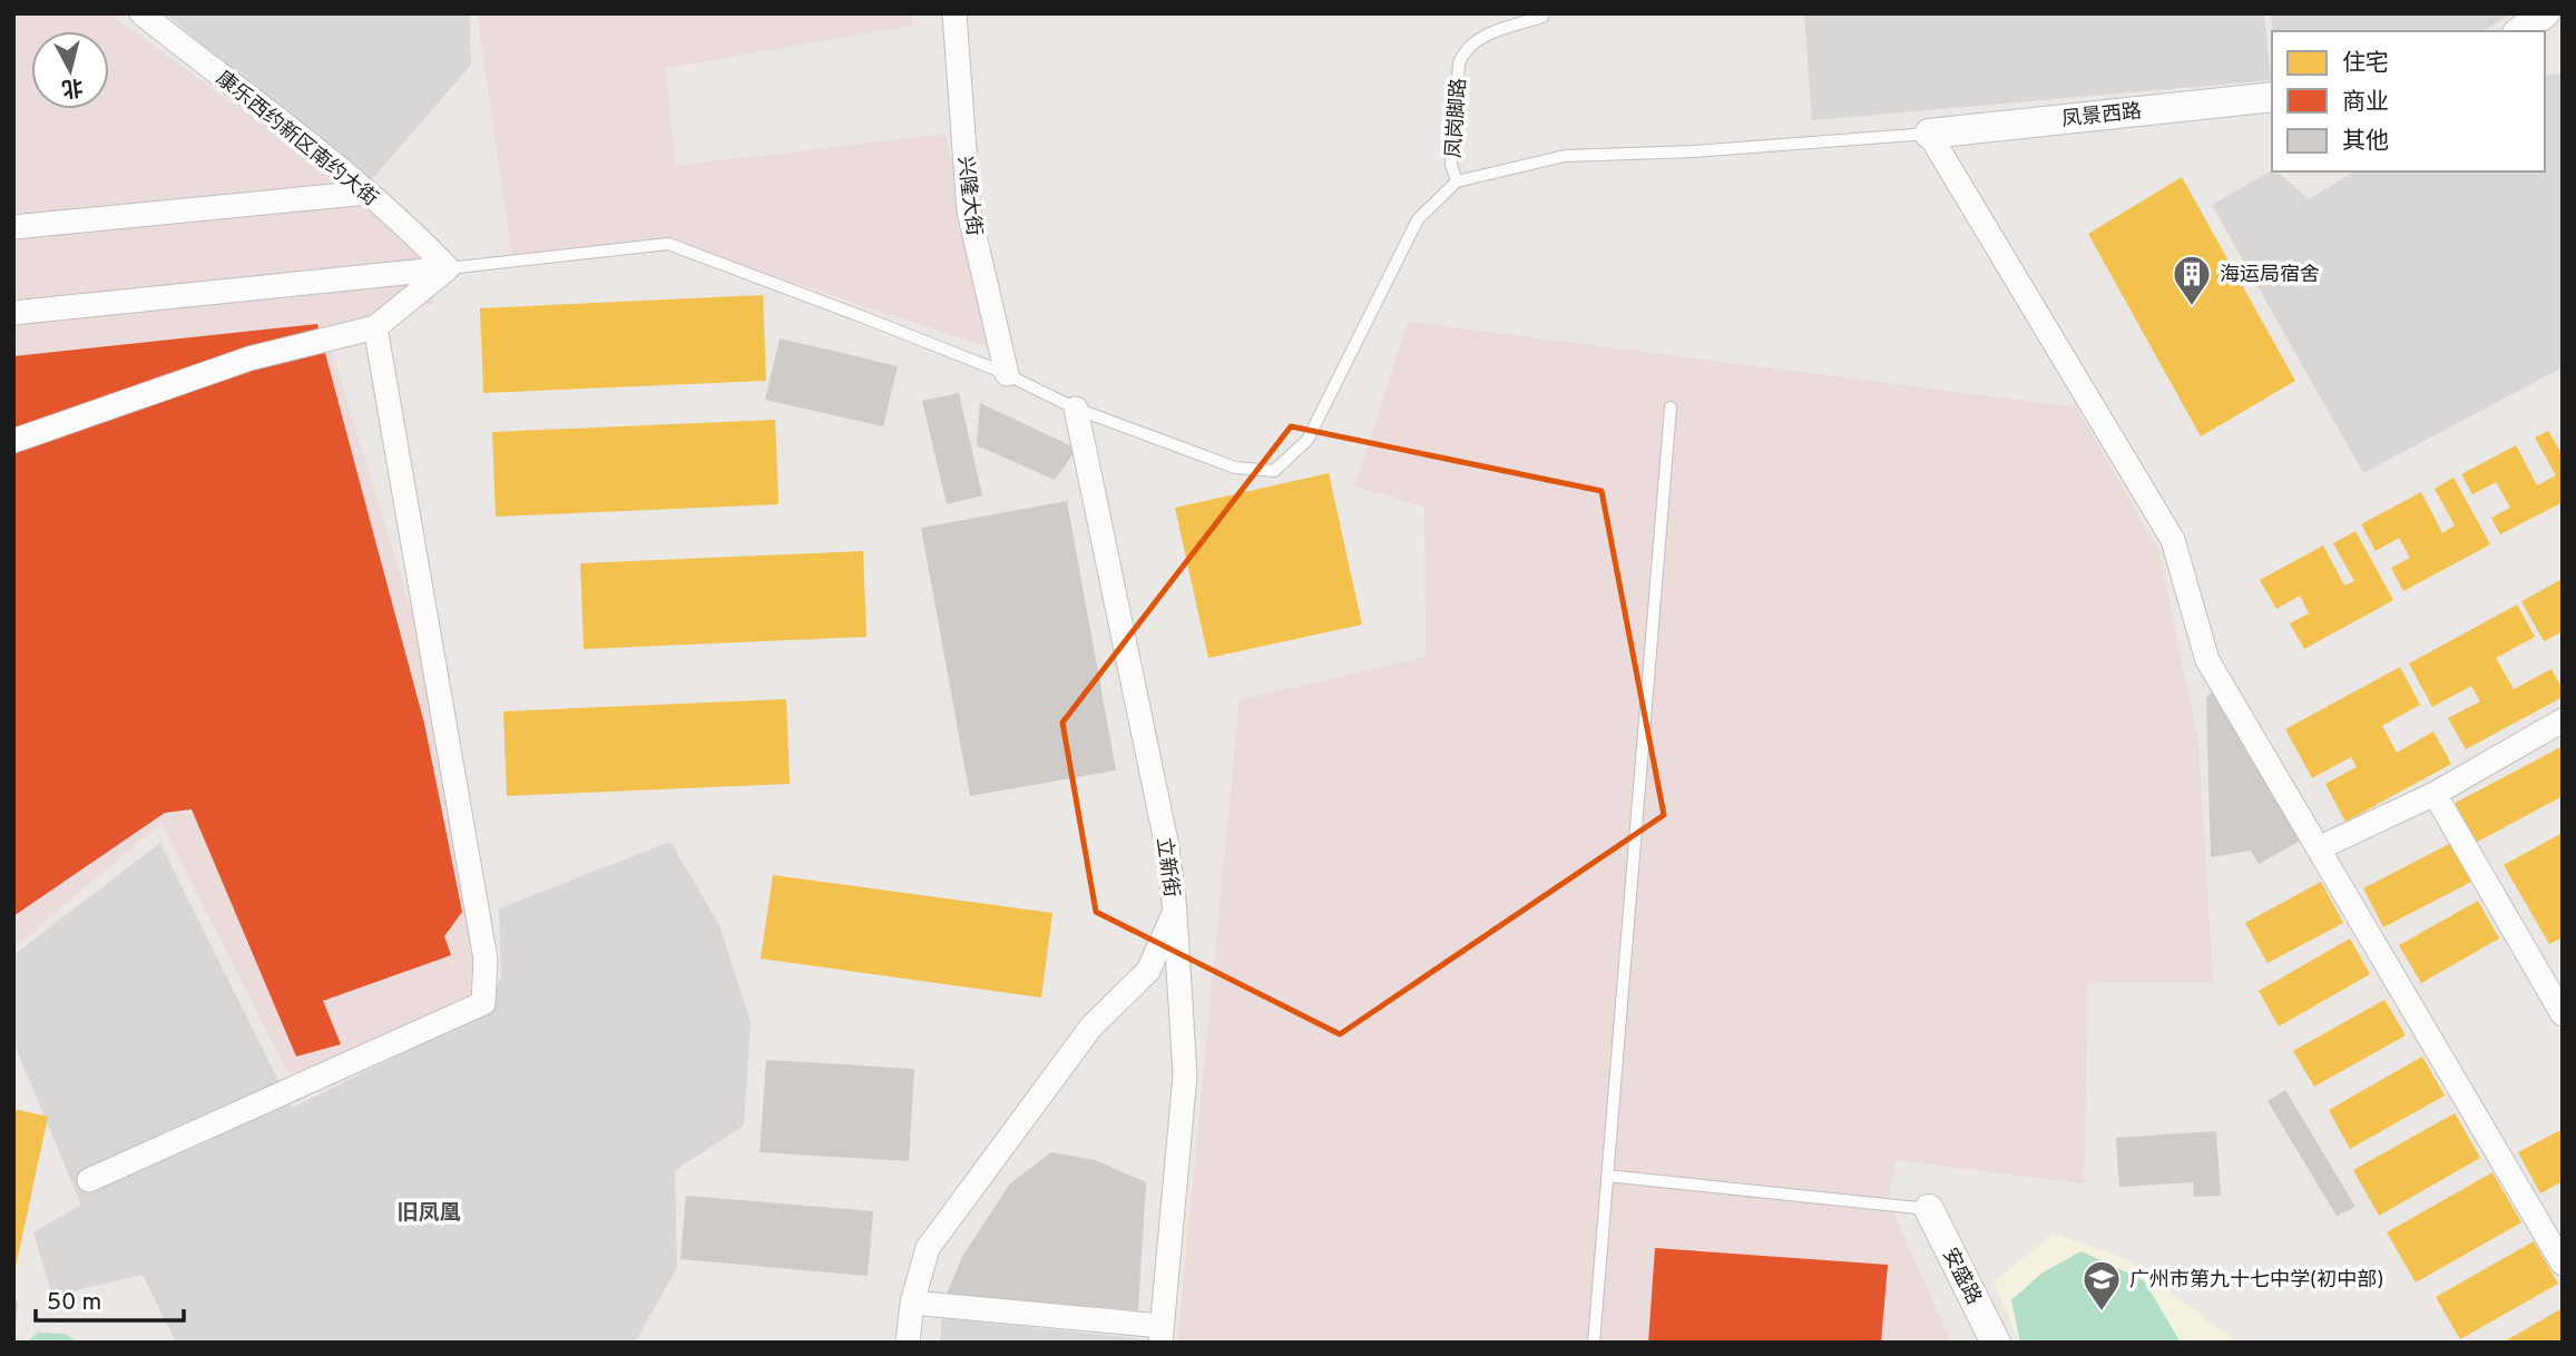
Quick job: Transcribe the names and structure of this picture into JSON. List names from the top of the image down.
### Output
{
  "streets": {
    "street": [
      "凤景西路",
      "康乐西约新区南约大街",
      "兴隆大街",
      "立新街",
      "安盛路"
    ],
    "lane": ["凤岗脚路"]
  },
  "districts": ["旧凤凰"],
  "places": {
    "building": ["海运局宿舍"],
    "school or university": ["广州市第九十七中学(初中部)"]
  },
  "legend": ["住宅", "商业", "其他"],
  "scale_bar": "50 m",
  "north": "bottom"
}
